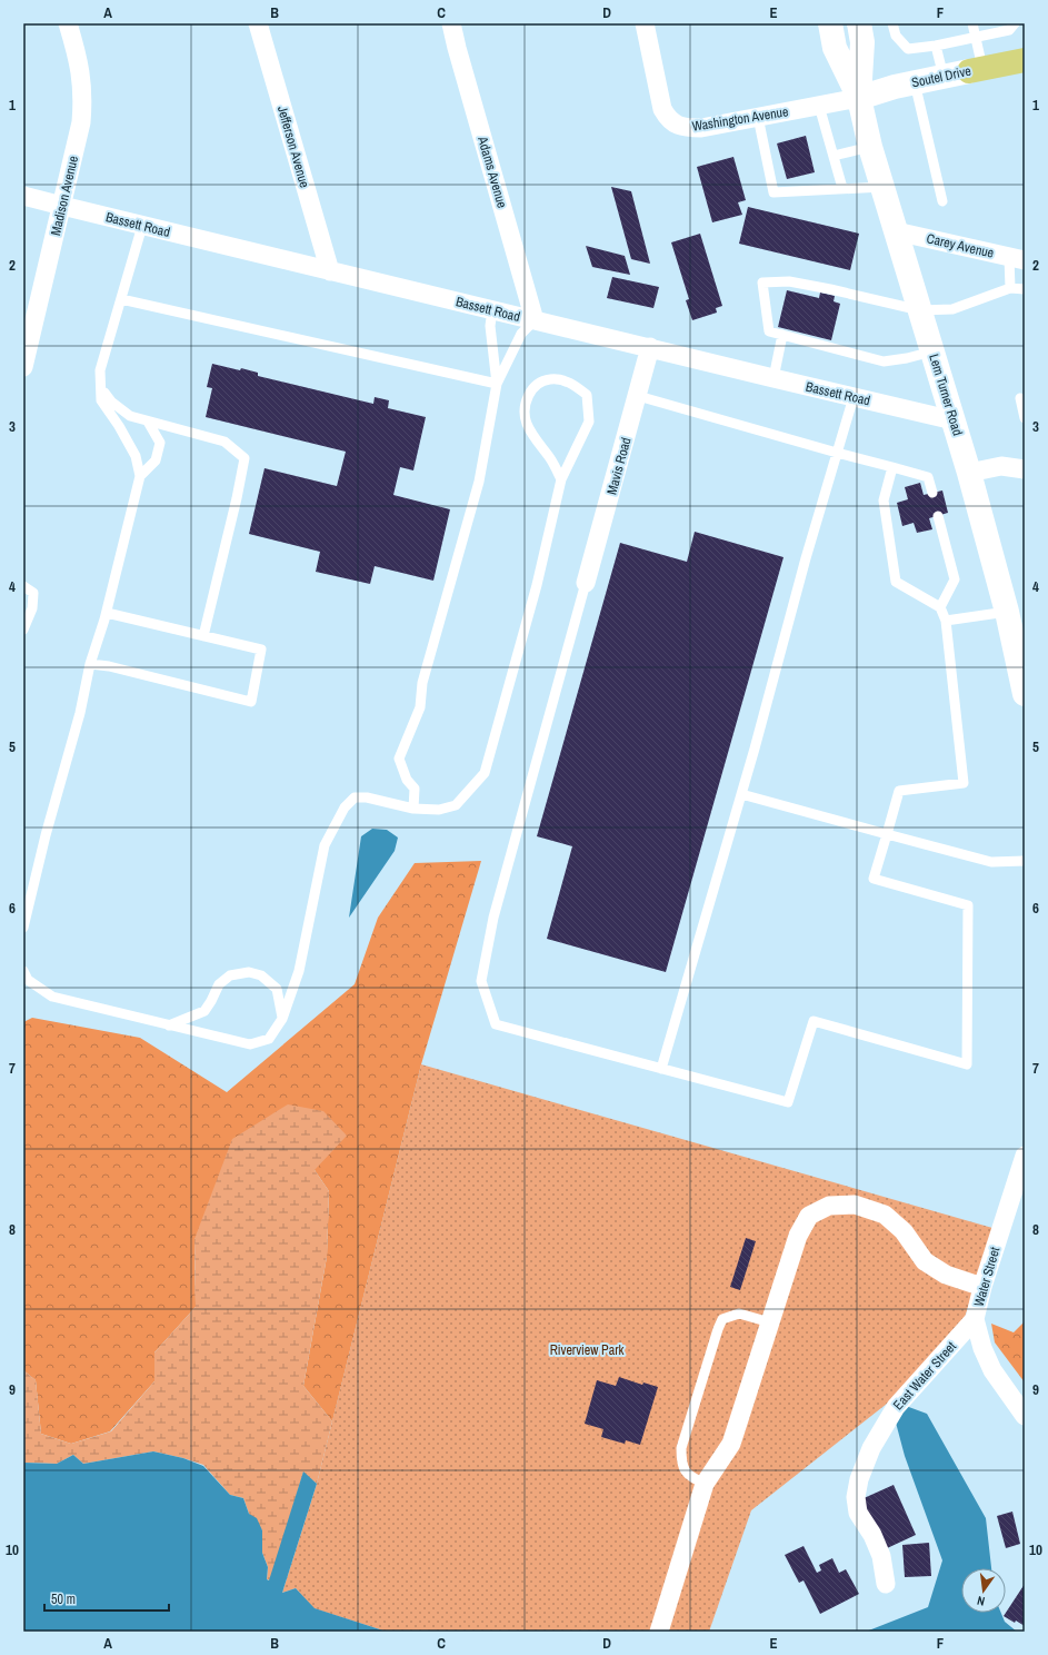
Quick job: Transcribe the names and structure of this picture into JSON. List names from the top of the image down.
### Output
{
  "streets": {
    "main road": ["Soutel Drive", "Lem Turner Road"],
    "street": [
      "Washington Avenue",
      "Jefferson Avenue",
      "Adams Avenue",
      "Madison Avenue",
      "Bassett Road",
      "Carey Avenue",
      "Mavis Road",
      "Water Street",
      "East Water Street"
    ]
  },
  "crossings": [
    ["Soutel Drive", "Washington Avenue"],
    ["Soutel Drive", "Lem Turner Road"],
    ["Washington Avenue", "Lem Turner Road"],
    ["Jefferson Avenue", "Bassett Road"],
    ["Adams Avenue", "Bassett Road"],
    ["Madison Avenue", "Bassett Road"],
    ["Bassett Road", "Lem Turner Road"],
    ["Bassett Road", "Mavis Road"],
    ["Carey Avenue", "Lem Turner Road"],
    ["Water Street", "East Water Street"]
  ],
  "parks": ["Riverview Park"],
  "scale_bar": "50 m",
  "north": "bottom",
  "grid": {
    "columns": [
      "A",
      "B",
      "C",
      "D",
      "E",
      "F"
    ],
    "rows": [
      "1",
      "2",
      "3",
      "4",
      "5",
      "6",
      "7",
      "8",
      "9",
      "10"
    ]
  }
}
